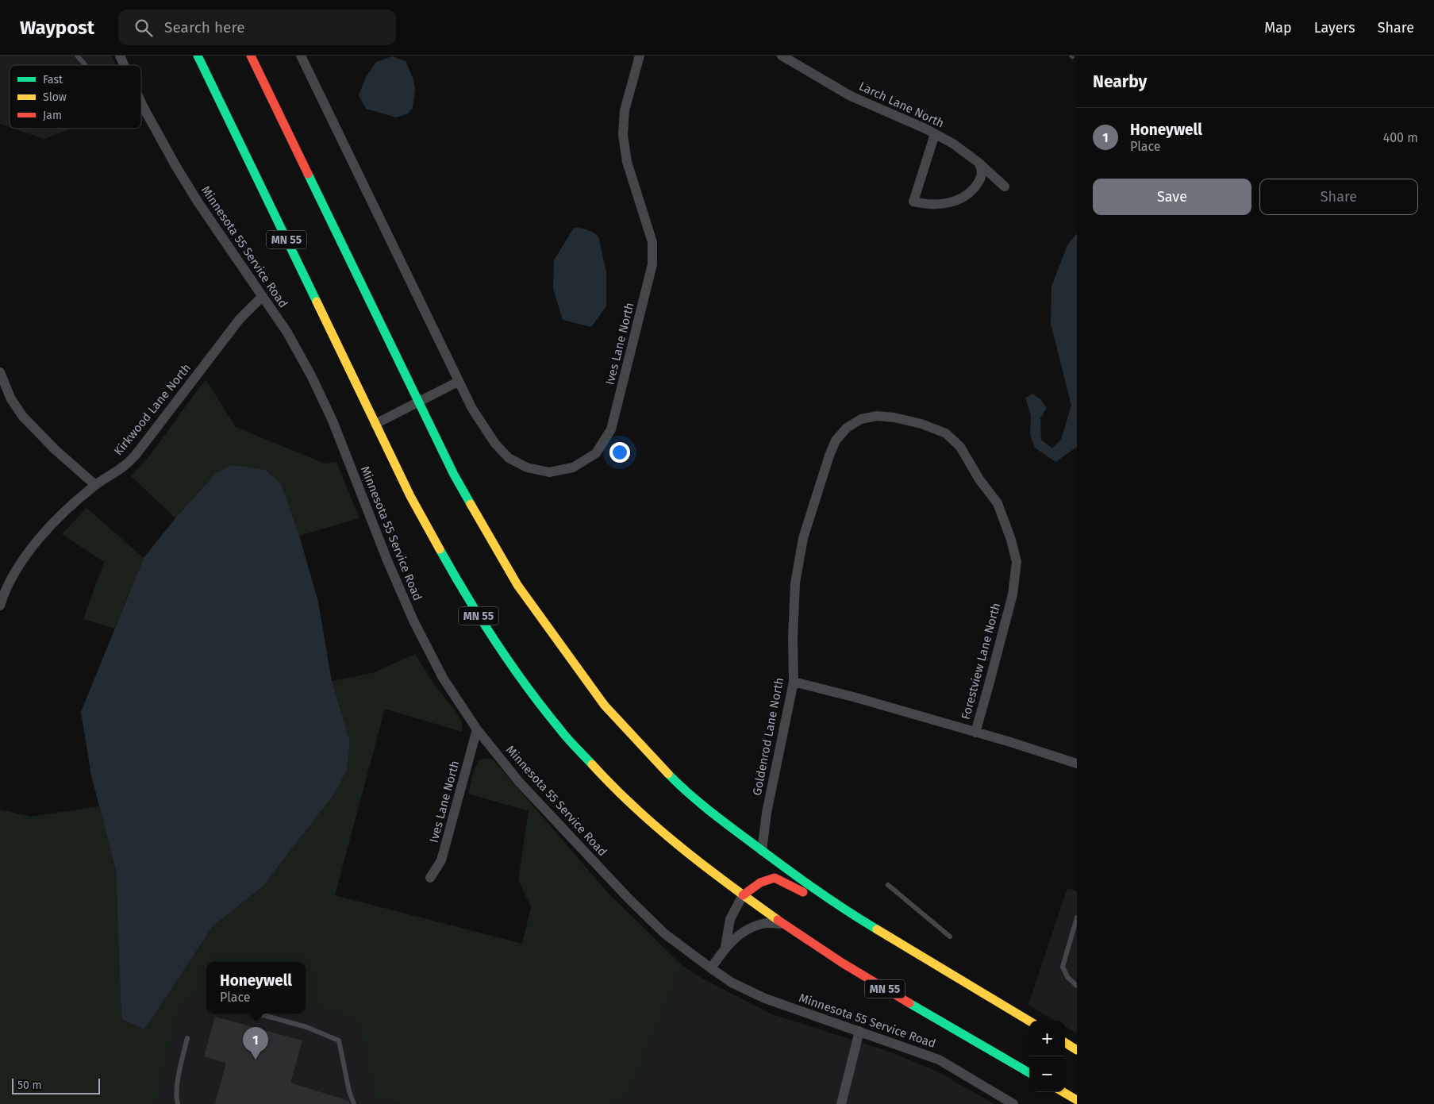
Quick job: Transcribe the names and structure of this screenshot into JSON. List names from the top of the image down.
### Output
{
  "streets": {
    "highway": ["MN 55"],
    "street": [
      "Larch Lane North",
      "Minnesota 55 Service Road",
      "Ives Lane North",
      "Kirkwood Lane North",
      "Forestview Lane North",
      "Goldenrod Lane North"
    ]
  },
  "crossings": [
    ["Minnesota 55 Service Road", "Ives Lane North"],
    ["Minnesota 55 Service Road", "Kirkwood Lane North"],
    ["Forestview Lane North", "Goldenrod Lane North"]
  ],
  "legend": ["Fast", "Slow", "Jam"],
  "scale_bar": "50 m",
  "page": {
    "header": "Waypost",
    "search": "Search here",
    "nav": ["Map", "Layers", "Share"],
    "heading": "Nearby",
    "list": [
      {
        "mark": "1",
        "name": "Honeywell",
        "note": "Place",
        "value": "400 m"
      }
    ],
    "buttons": ["Save", "Share"],
    "popup": ["Honeywell", "Place"],
    "map_buttons": ["+", "−"],
    "pins": "1",
    "scale": "50 m"
  }
}
